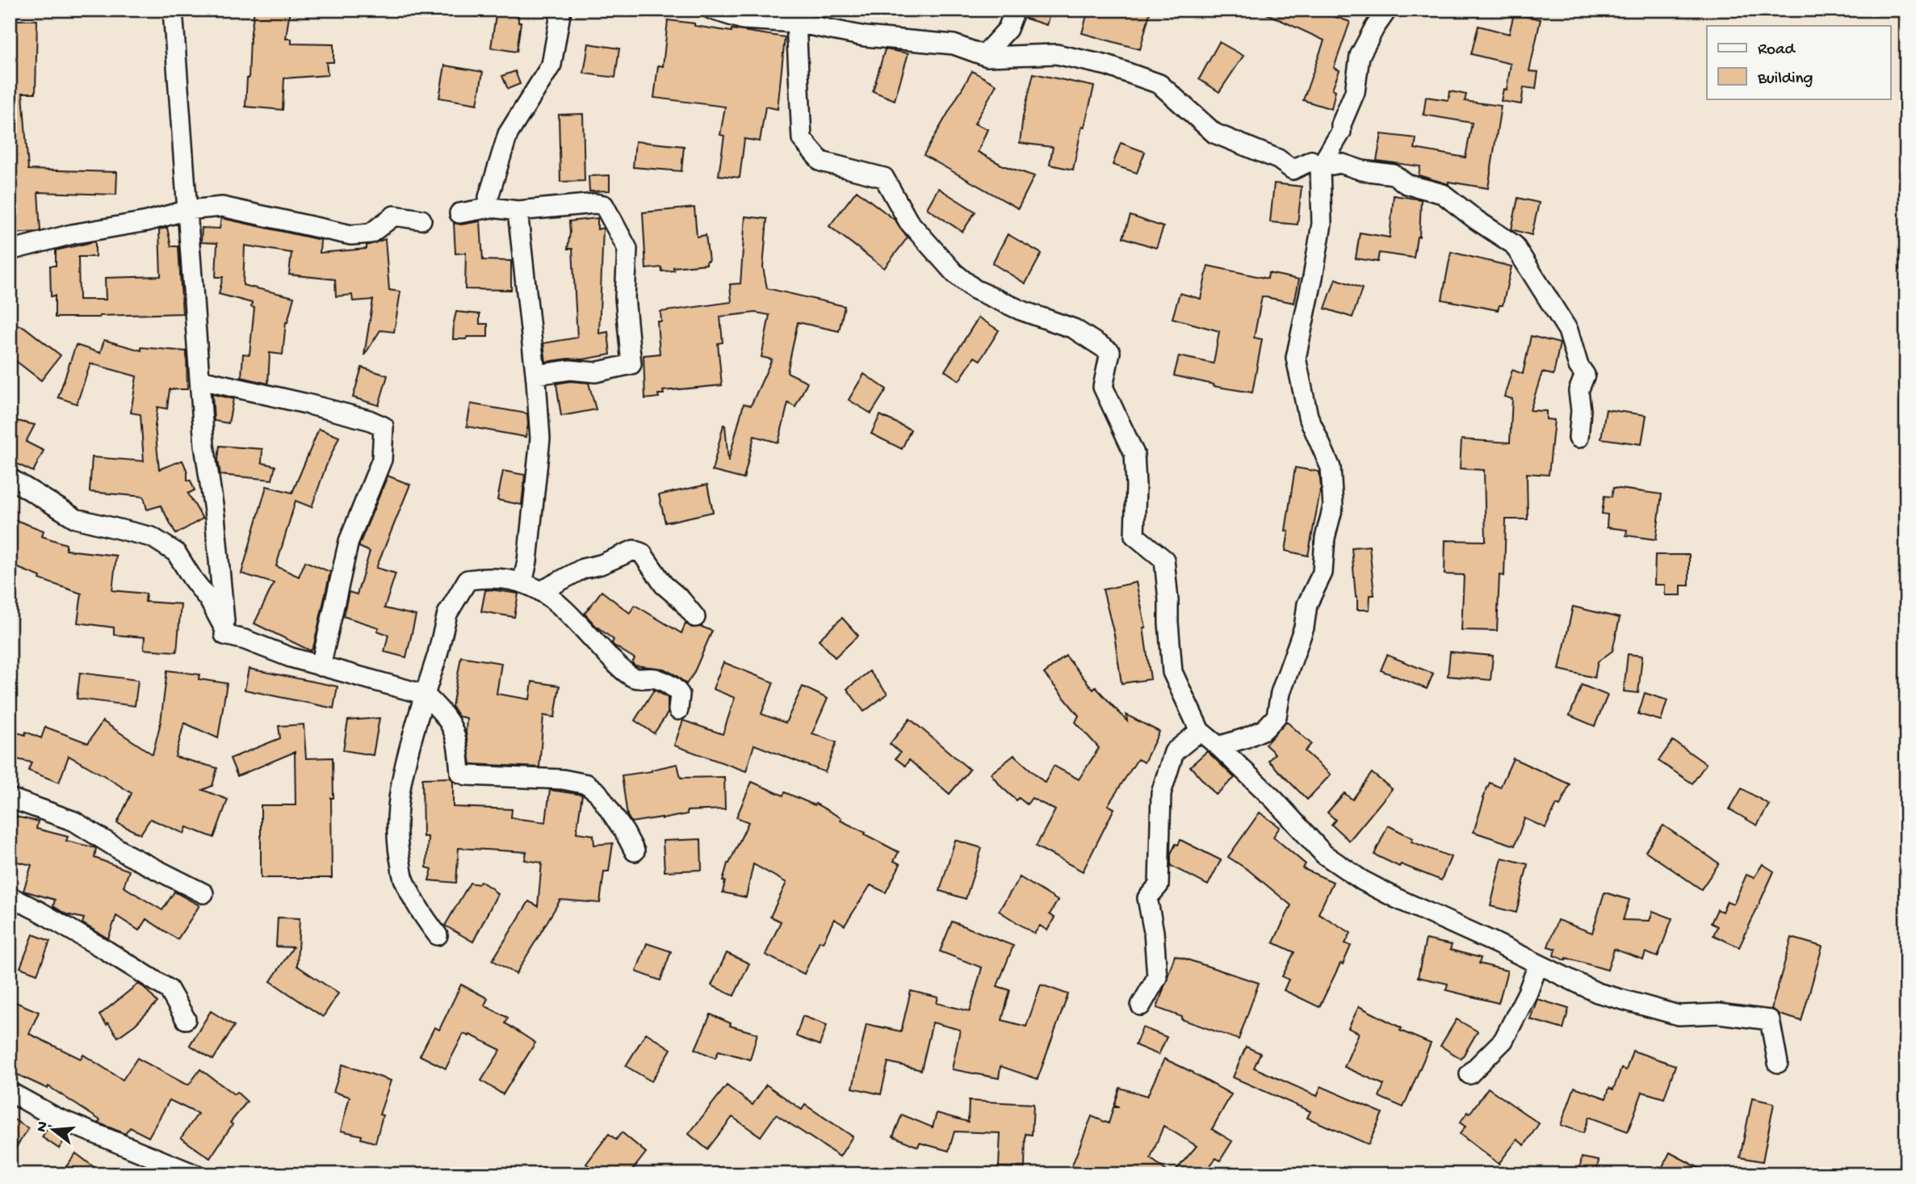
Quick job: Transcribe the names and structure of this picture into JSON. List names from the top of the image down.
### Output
{
  "legend": ["Road", "Building"],
  "north": "left"
}
